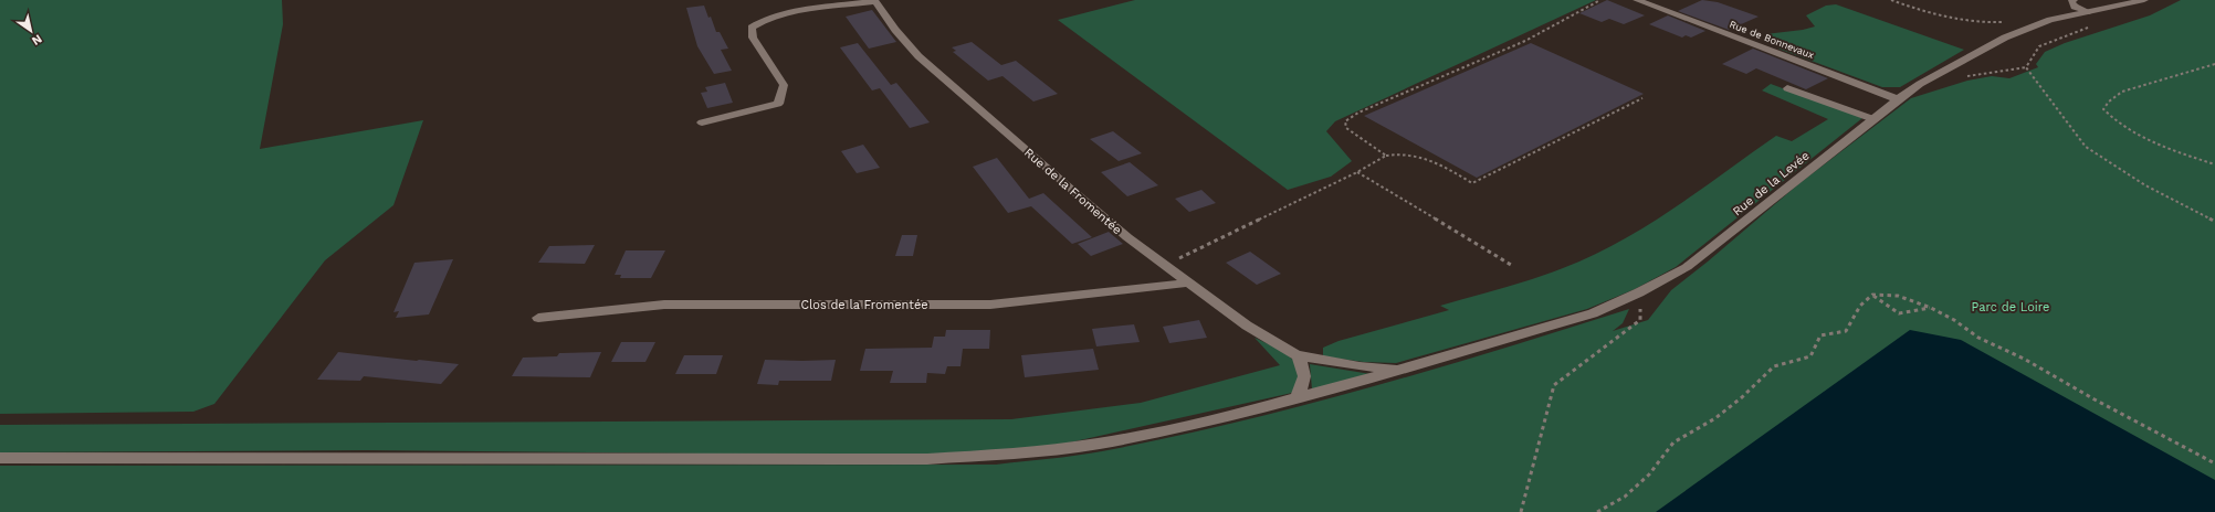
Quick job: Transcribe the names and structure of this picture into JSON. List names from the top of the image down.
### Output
{
  "streets": {
    "street": [
      "Rue de Bonnevaux",
      "Rue de la Levée",
      "Rue de la Fromentée",
      "Clos de la Fromentée"
    ]
  },
  "crossings": [
    ["Rue de Bonnevaux", "Rue de la Levée"],
    ["Rue de la Levée", "Rue de la Fromentée"],
    ["Rue de la Fromentée", "Clos de la Fromentée"]
  ],
  "parks": ["Parc de Loire"],
  "north": "bottom right"
}
